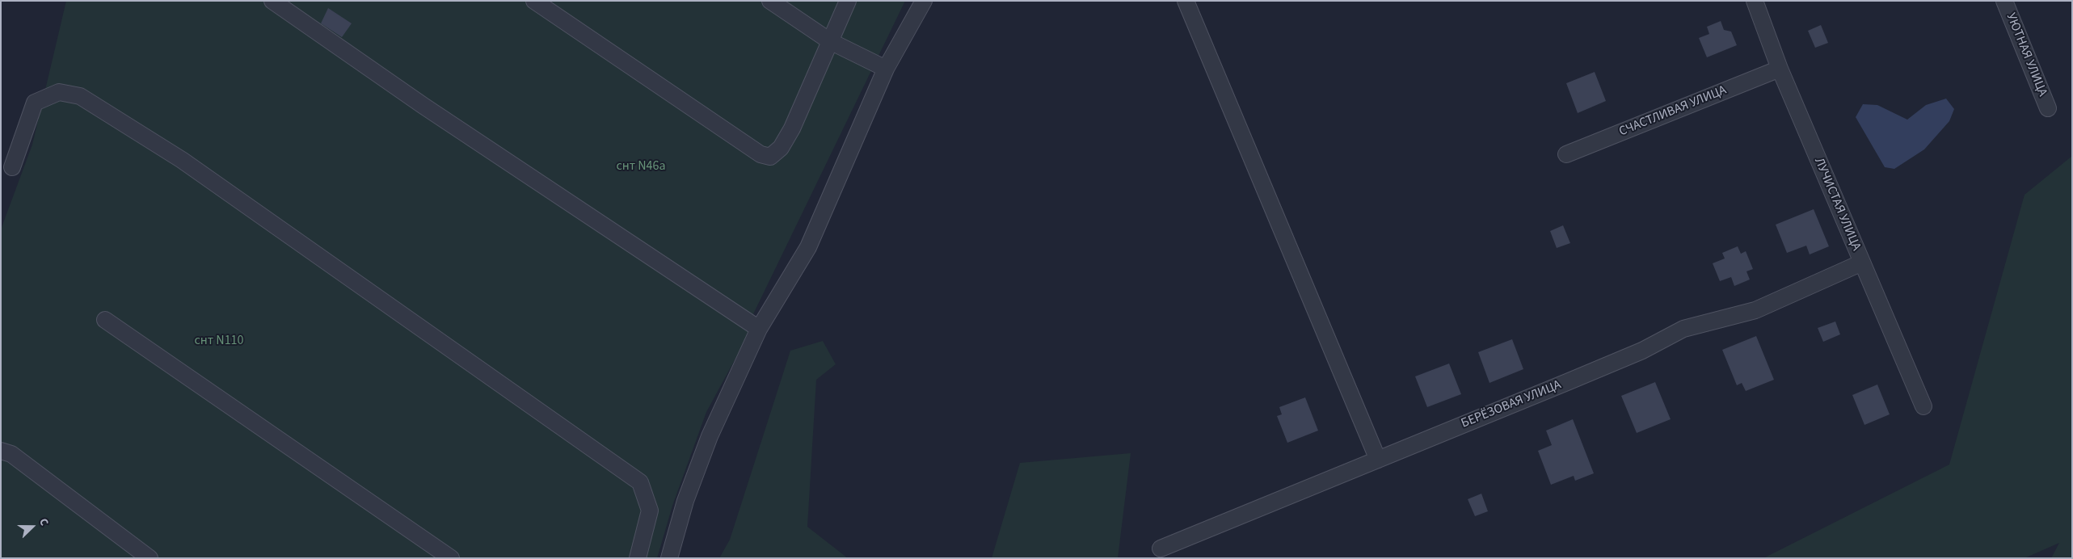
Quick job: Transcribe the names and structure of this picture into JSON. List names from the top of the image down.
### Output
{
  "streets": {
    "street": [
      "УЮТНАЯ УЛИЦА",
      "СЧАСТЛИВАЯ УЛИЦА",
      "ЛУЧИСТАЯ УЛИЦА",
      "БЕРЁЗОВАЯ УЛИЦА"
    ]
  },
  "crossings": [
    ["СЧАСТЛИВАЯ УЛИЦА", "ЛУЧИСТАЯ УЛИЦА"],
    ["ЛУЧИСТАЯ УЛИЦА", "БЕРЁЗОВАЯ УЛИЦА"]
  ],
  "parks": ["снт N46а", "снт N110"],
  "north": "right"
}
